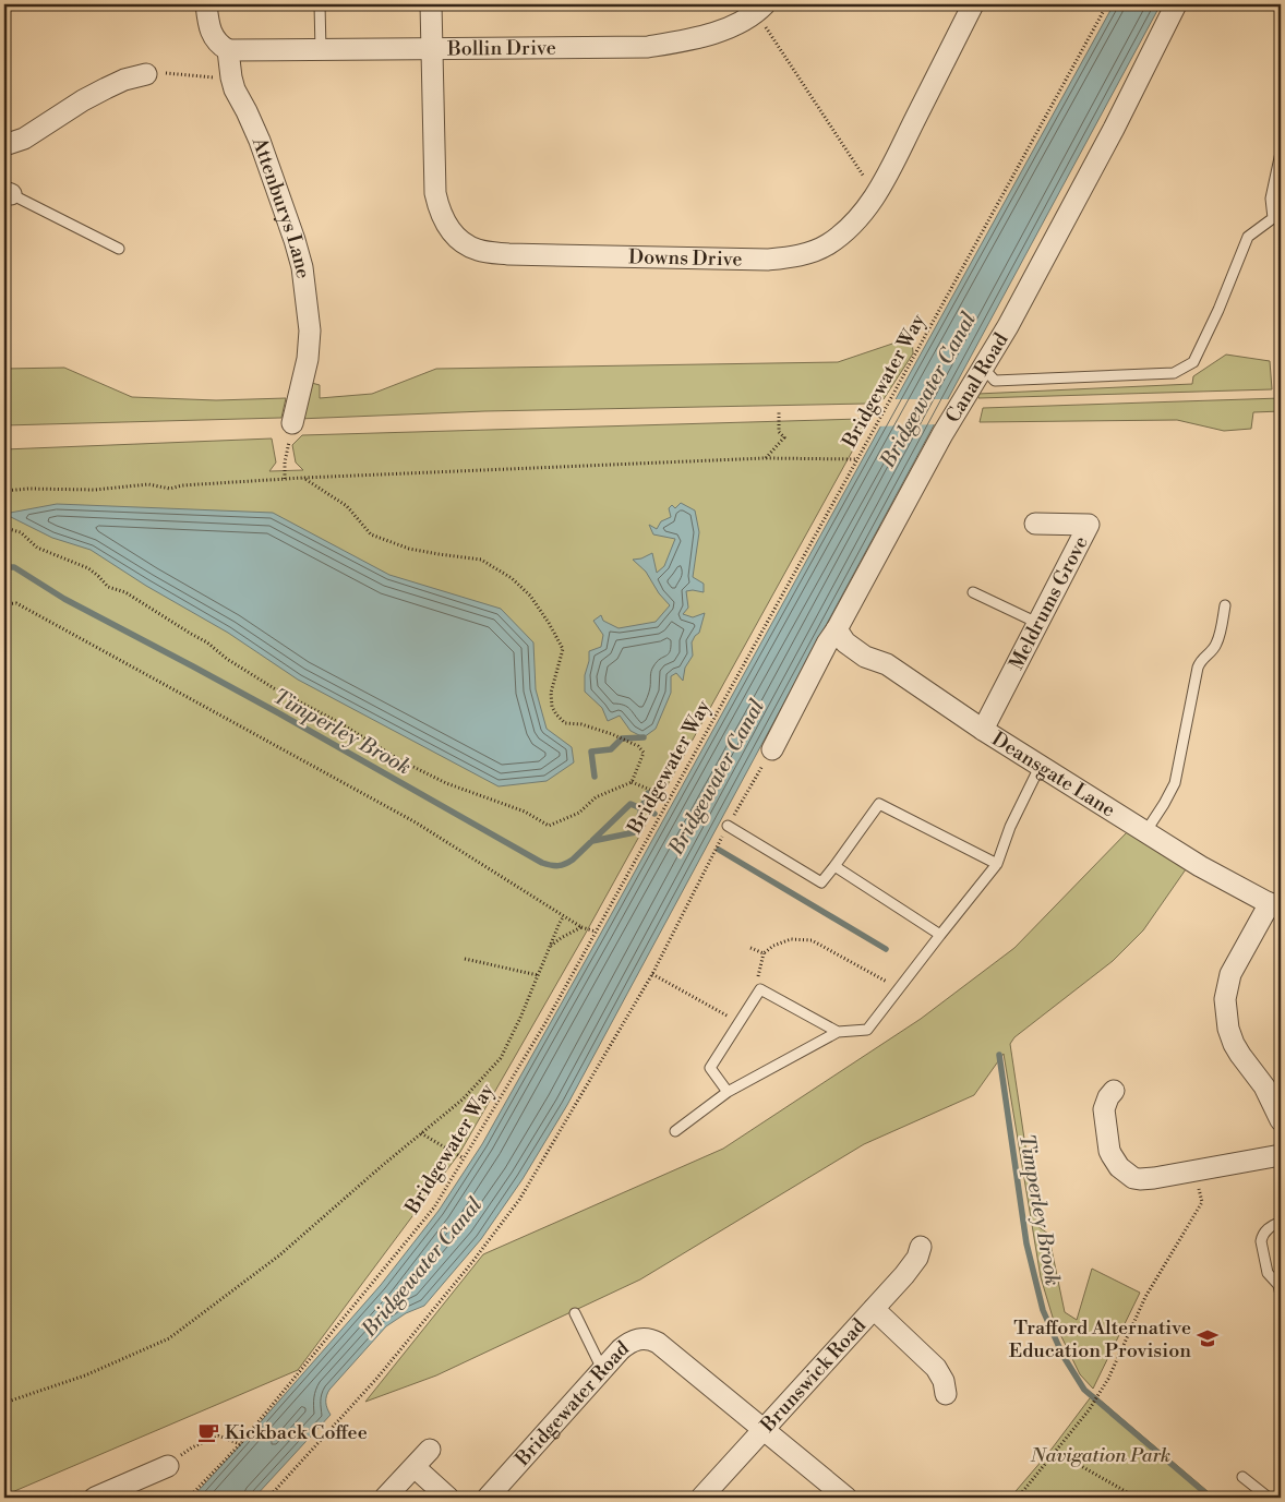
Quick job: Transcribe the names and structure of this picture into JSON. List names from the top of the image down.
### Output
{
  "streets": {
    "street": [
      "Bollin Drive",
      "Attenburys Lane",
      "Downs Drive",
      "Canal Road",
      "Meldrums Grove",
      "Deansgate Lane",
      "Brunswick Road",
      "Bridgewater Road"
    ],
    "path": ["Bridgewater Way"]
  },
  "crossings": [
    ["Bollin Drive", "Attenburys Lane"],
    ["Bollin Drive", "Downs Drive"],
    ["Canal Road", "Deansgate Lane"],
    ["Meldrums Grove", "Deansgate Lane"],
    ["Brunswick Road", "Bridgewater Road"]
  ],
  "water": ["Bridgewater Canal", "Timperley Brook"],
  "parks": ["Navigation Park"],
  "places": {
    "school or university": ["Trafford Alternative Education Provision"],
    "cafe": ["Kickback Coffee"]
  }
}
